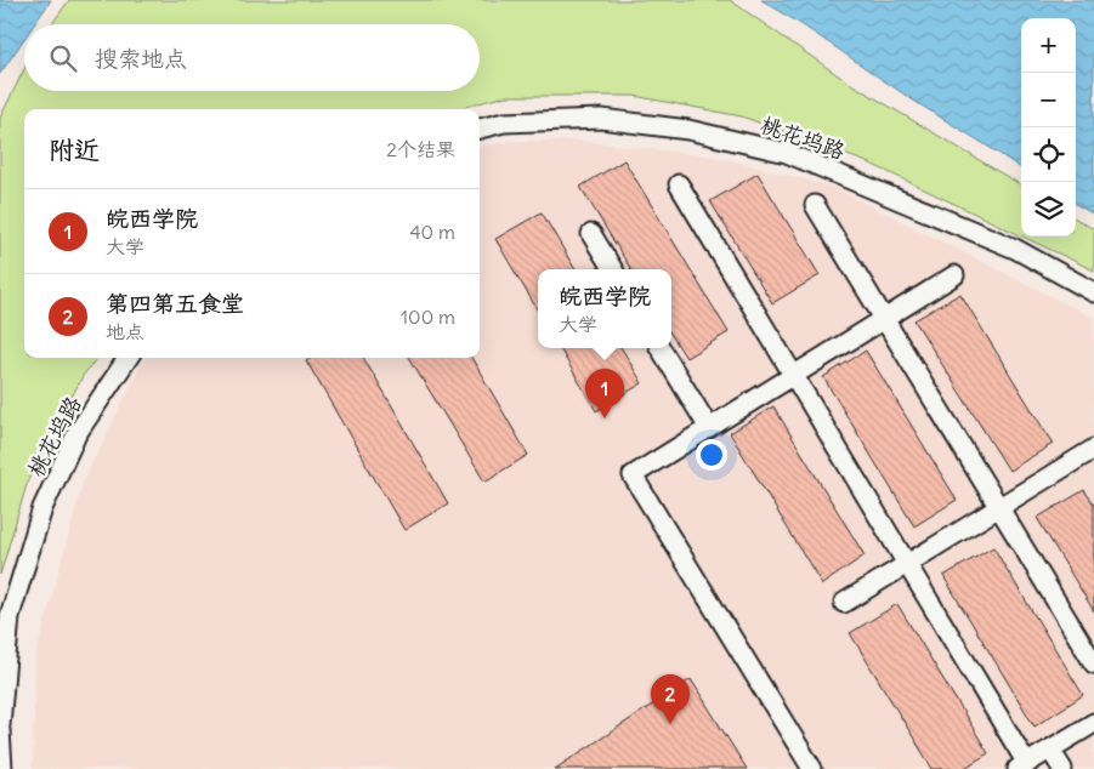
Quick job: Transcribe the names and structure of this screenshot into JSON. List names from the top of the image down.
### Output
{
  "streets": {
    "street": ["桃花坞路"]
  },
  "page": {
    "map_buttons": ["+", "−"],
    "search": "搜索地点",
    "heading": ["附近", "2个结果"],
    "list": [
      {
        "mark": "1",
        "name": "皖西学院",
        "note": "大学",
        "value": "40 m"
      },
      {
        "mark": "2",
        "name": "第四第五食堂",
        "note": "地点",
        "value": "100 m"
      }
    ],
    "popup": ["皖西学院", "大学"],
    "pins": ["1", "2"]
  }
}
